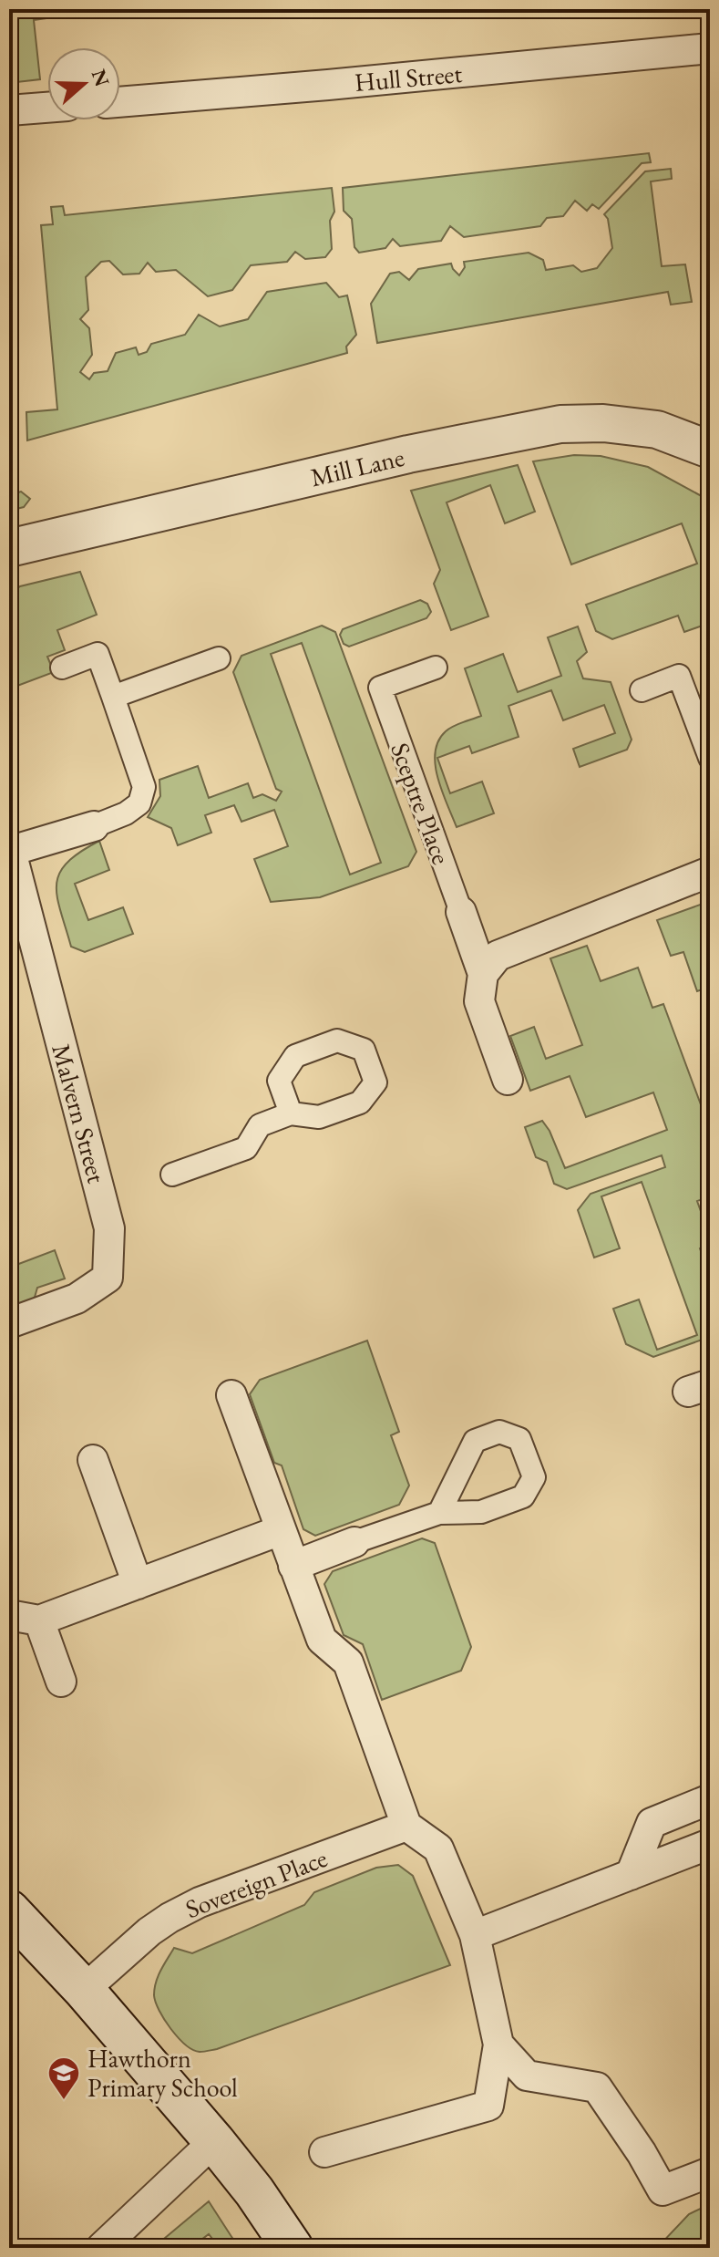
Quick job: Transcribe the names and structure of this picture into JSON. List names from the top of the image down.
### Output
{
  "streets": {
    "street": [
      "Hull Street",
      "Mill Lane",
      "Sceptre Place",
      "Malvern Street",
      "Sovereign Place"
    ]
  },
  "places": {
    "school or university": ["Hawthorn Primary School"]
  },
  "north": "right"
}
